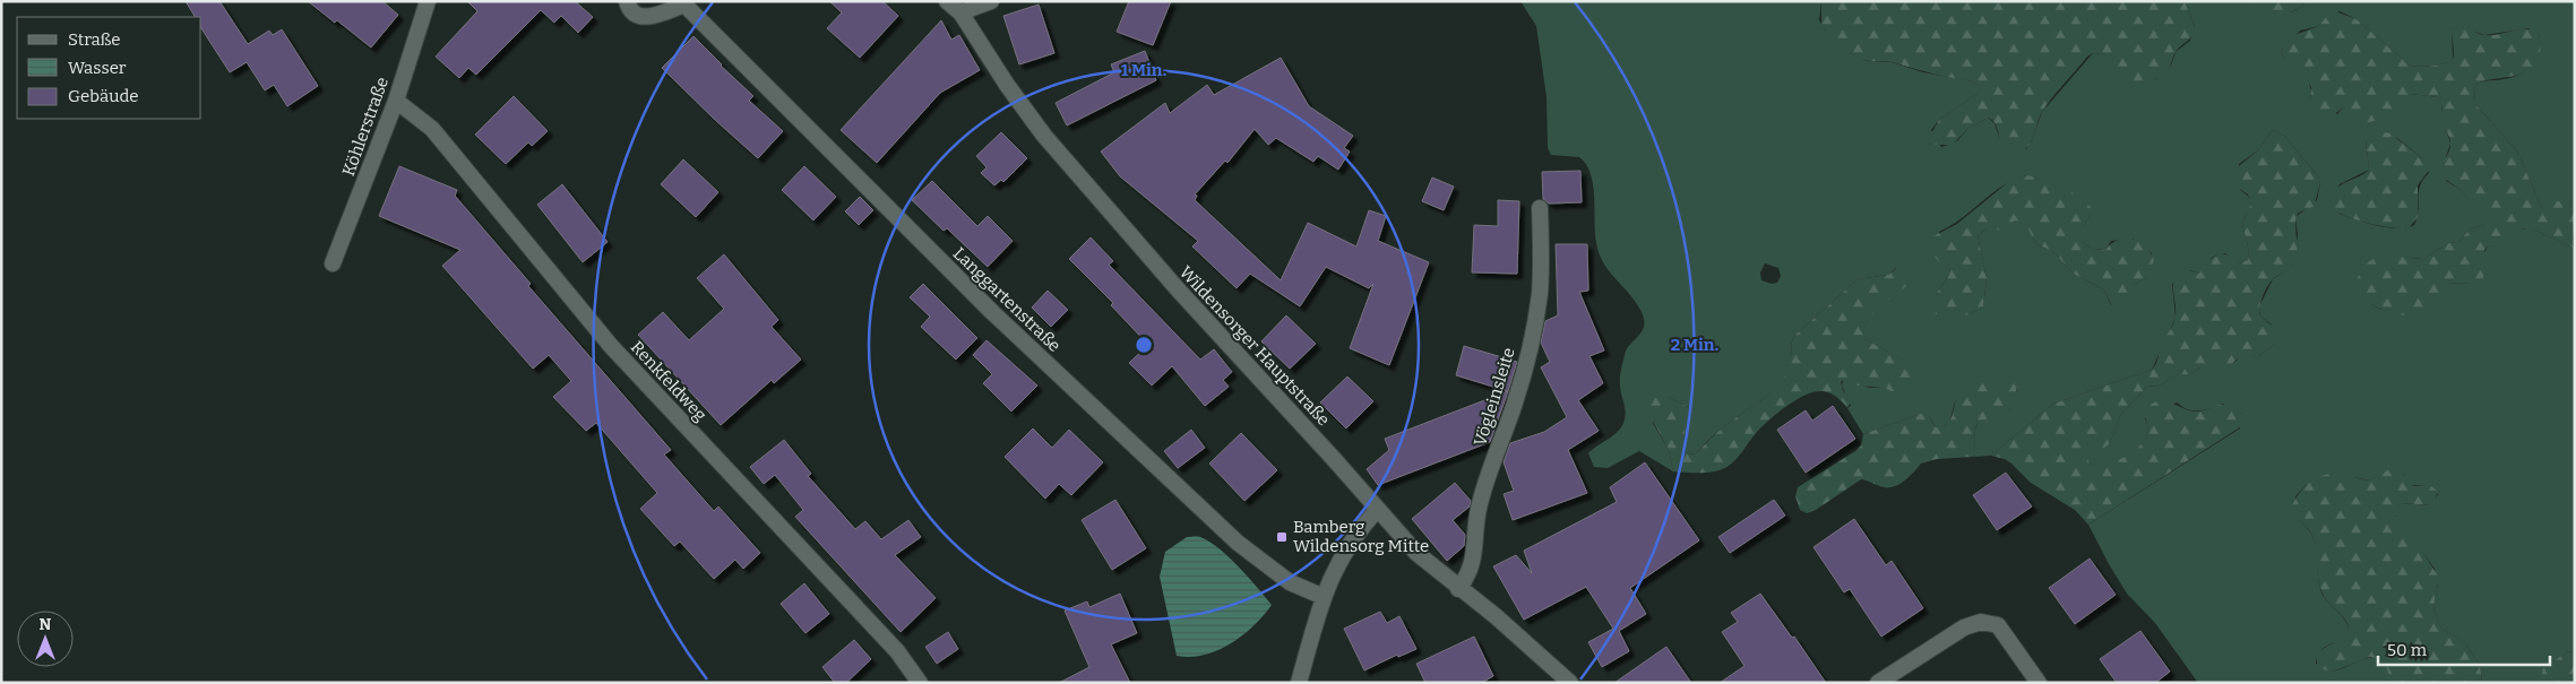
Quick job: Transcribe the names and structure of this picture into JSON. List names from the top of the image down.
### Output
{
  "streets": {
    "street": [
      "Köhlerstraße",
      "Langgartenstraße",
      "Wildensorger Hauptstraße",
      "Renkfeldweg",
      "Vögleinsleite"
    ]
  },
  "crossings": [
    ["Köhlerstraße", "Renkfeldweg"],
    ["Wildensorger Hauptstraße", "Vögleinsleite"]
  ],
  "places": {
    "transit": ["Bamberg Wildensorg Mitte"]
  },
  "legend": ["Straße", "Wasser", "Gebäude"],
  "scale_bar": "50 m",
  "north": "top",
  "rings": ["1 Min.", "2 Min."]
}
